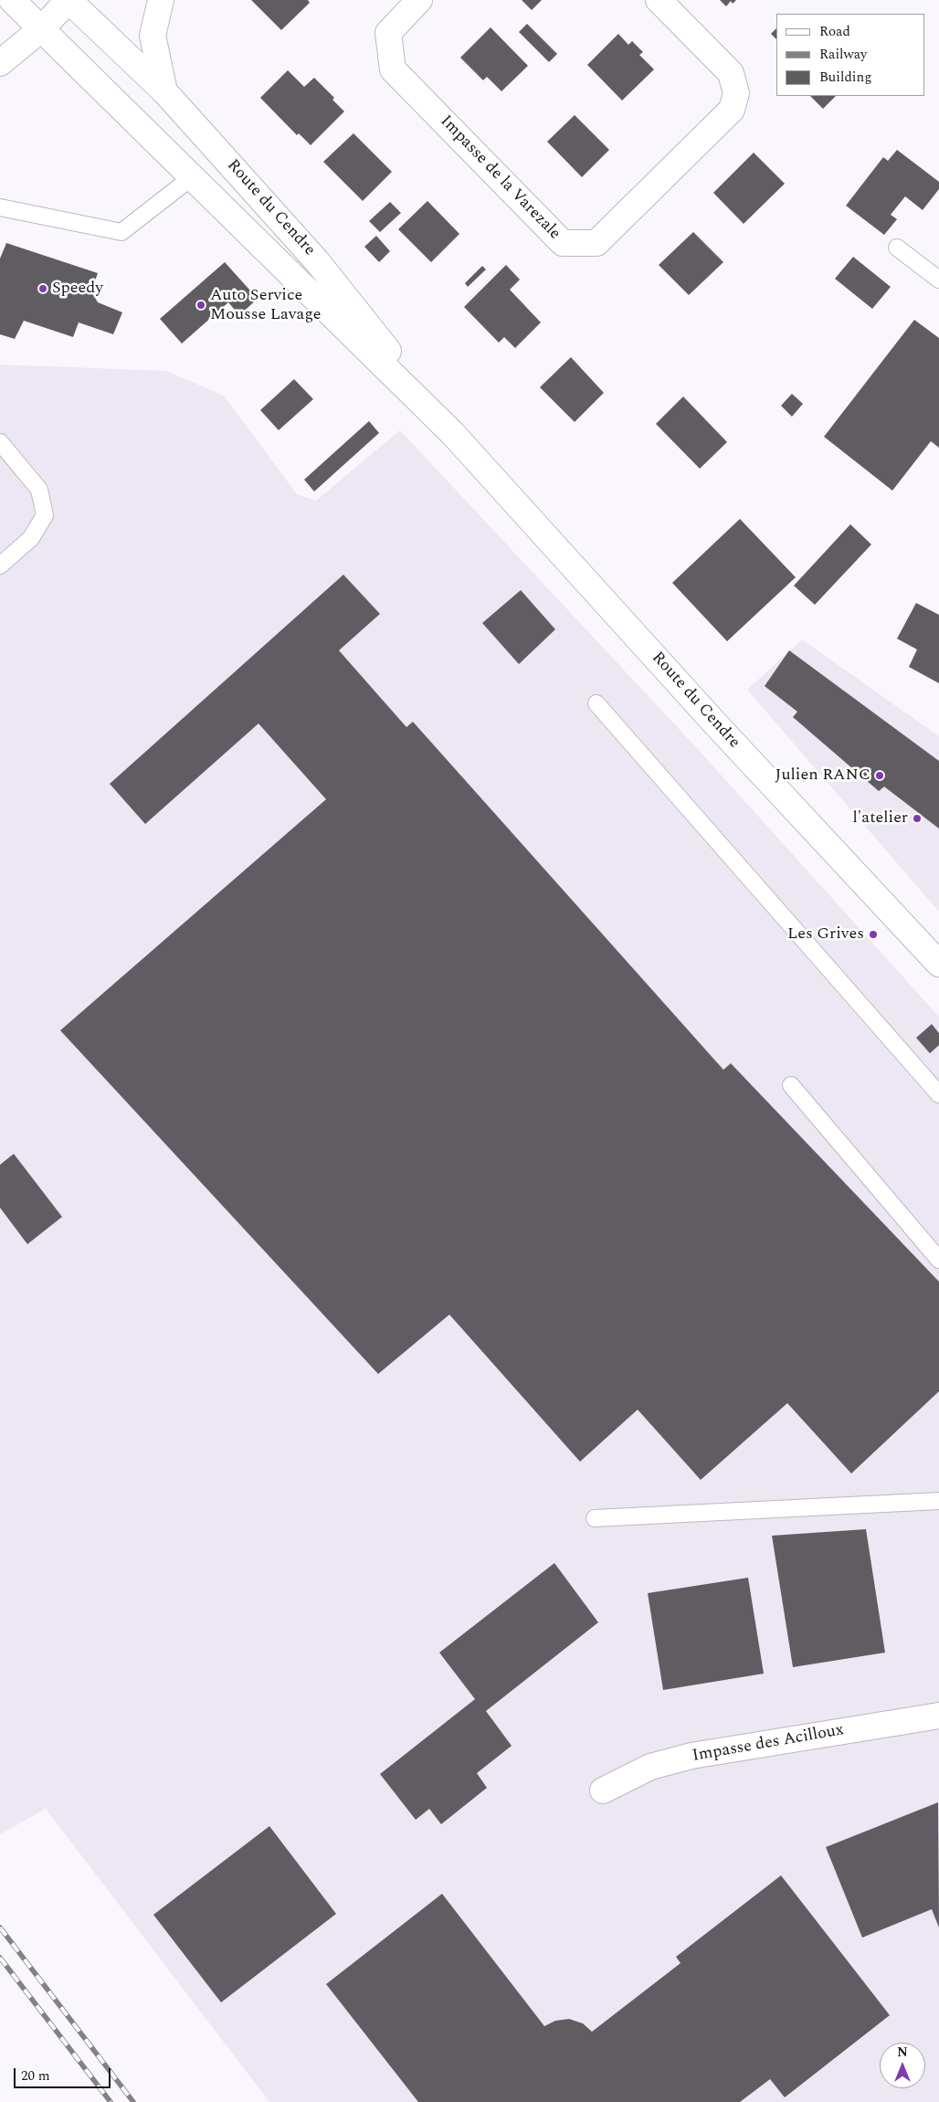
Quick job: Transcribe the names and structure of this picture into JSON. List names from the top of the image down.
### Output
{
  "streets": {
    "main road": ["Impasse de la Varezale", "Route du Cendre", "Impasse des Acilloux"]
  },
  "places": [
    "Speedy",
    "Auto Service Mousse Lavage",
    "Julien RANC",
    "l'atelier",
    "Les Grives"
  ],
  "legend": ["Road", "Railway", "Building"],
  "scale_bar": "20 m",
  "north": "top"
}
